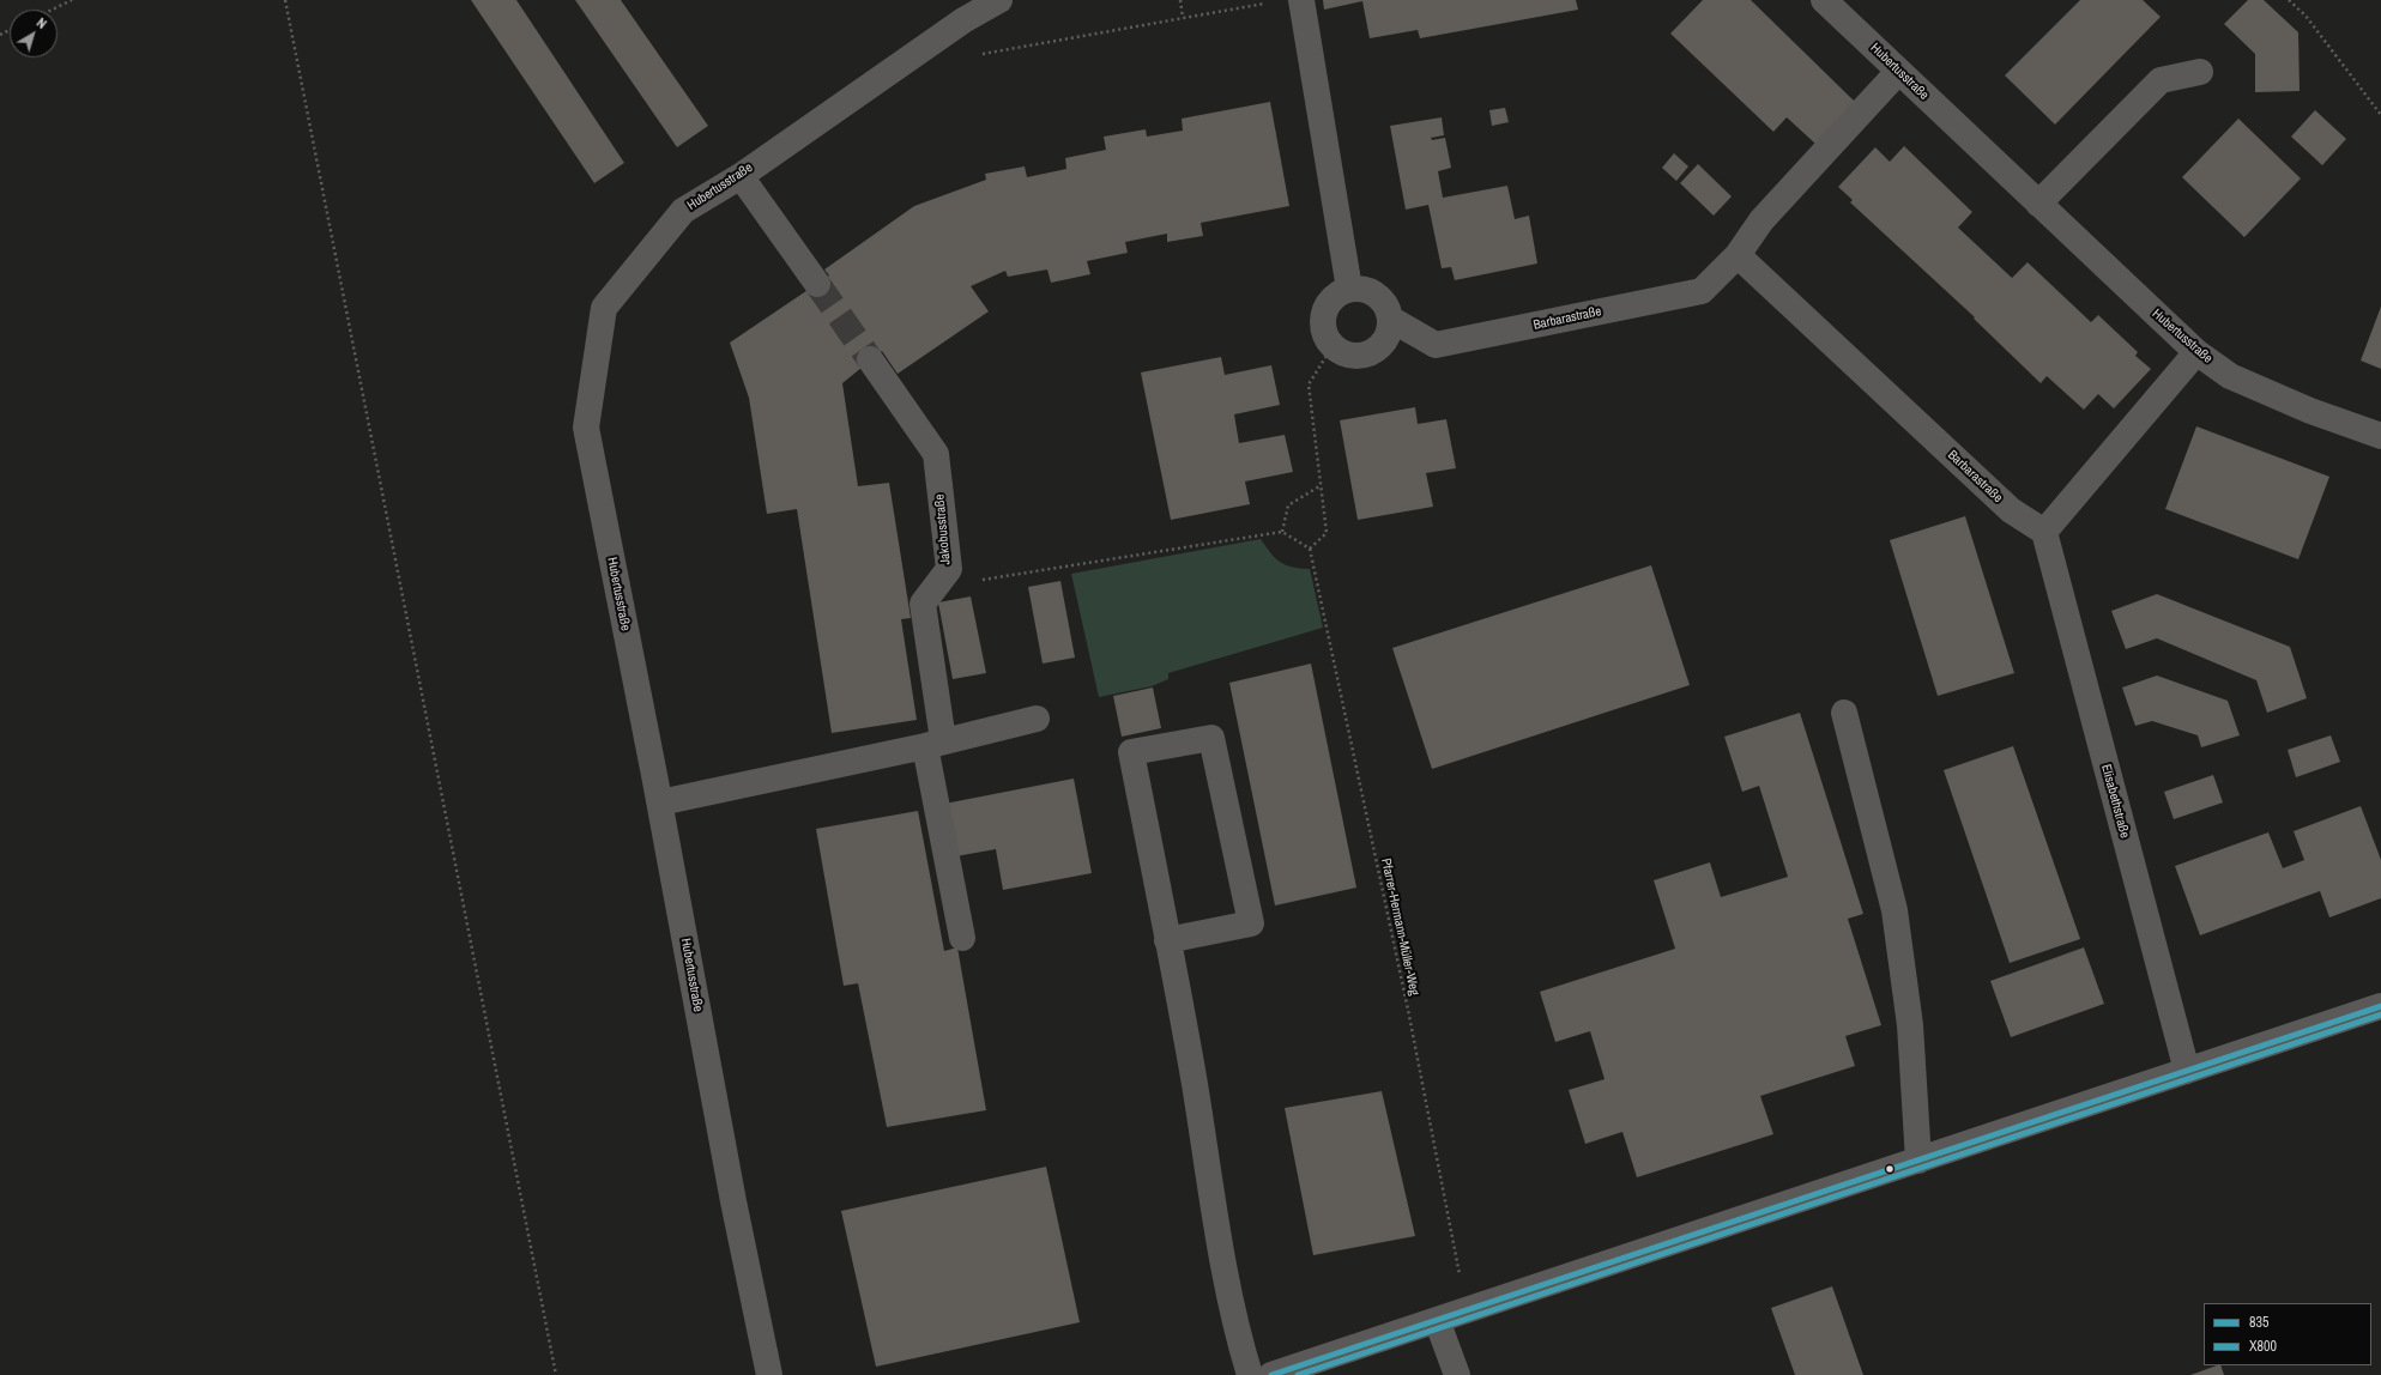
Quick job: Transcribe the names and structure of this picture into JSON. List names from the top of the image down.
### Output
{
  "streets": {
    "street": [
      "Hubertusstraße",
      "Barbarastraße",
      "Jakobusstraße",
      "Elisabethstraße"
    ],
    "path": ["Pfarrer-Hermann-Müller-Weg"]
  },
  "crossings": [
    ["Hubertusstraße", "Barbarastraße"],
    ["Barbarastraße", "Elisabethstraße"]
  ],
  "lines": ["transit line 835", "transit line X800"],
  "legend": ["835", "X800"],
  "north": "top right"
}
